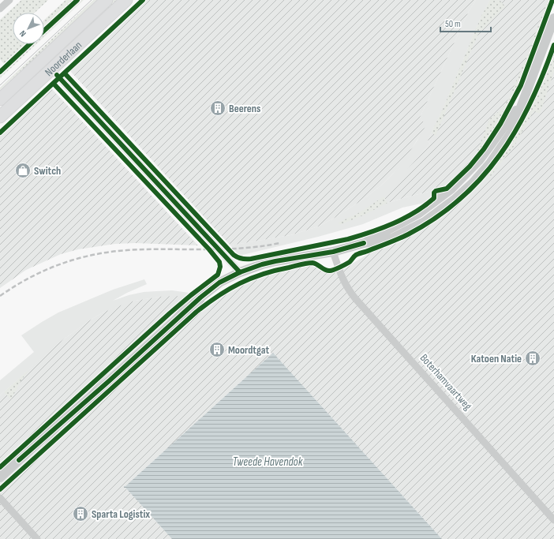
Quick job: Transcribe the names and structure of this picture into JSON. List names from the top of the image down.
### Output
{
  "streets": {
    "main road": ["Noorderlaan"],
    "street": ["Boterhamvaartweg"]
  },
  "water": ["Tweede Havendok"],
  "places": {
    "building": [
      "Beerens",
      "Moordtgat",
      "Katoen Natie",
      "Sparta Logistix"
    ],
    "shop": ["Switch"]
  },
  "scale_bar": "50 m",
  "north": "bottom left"
}
